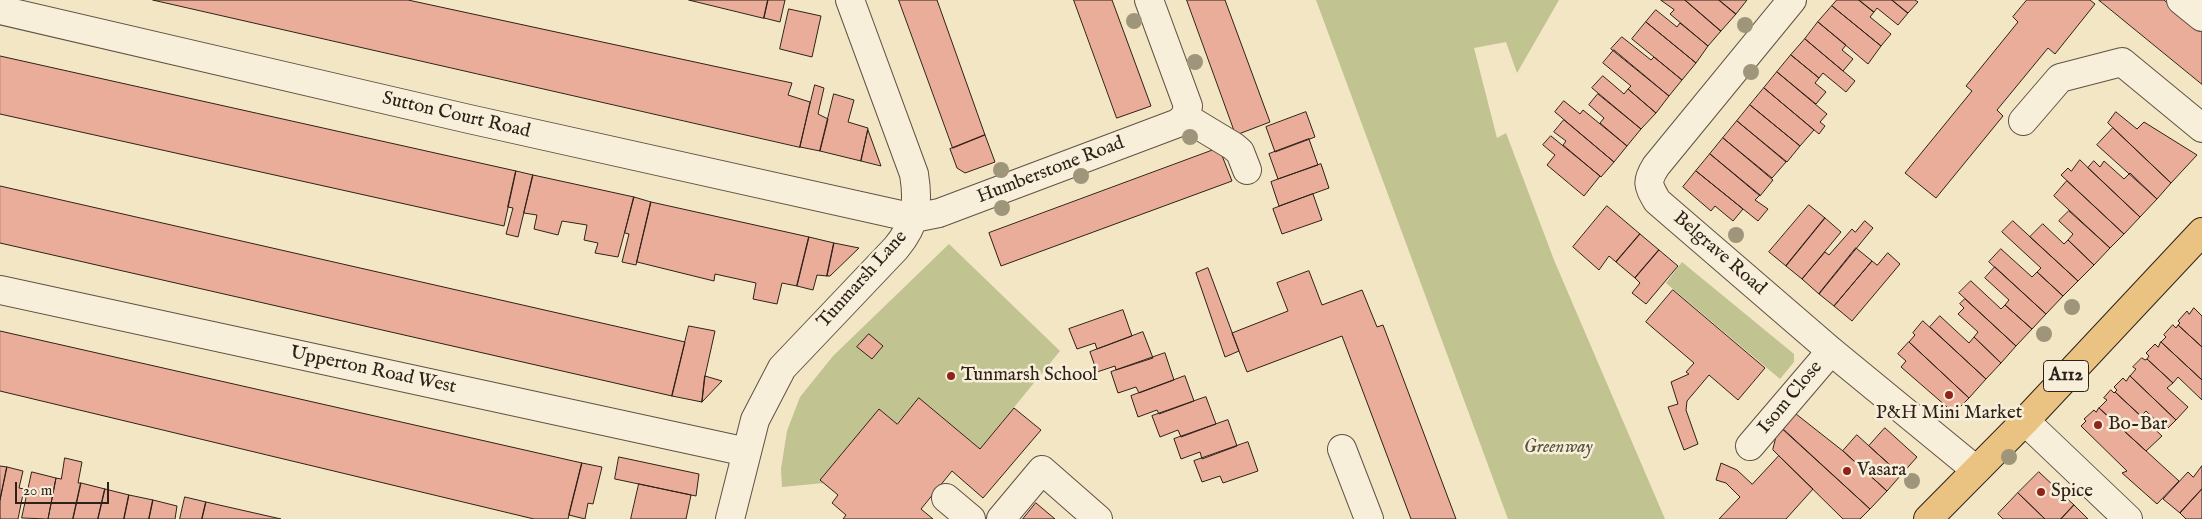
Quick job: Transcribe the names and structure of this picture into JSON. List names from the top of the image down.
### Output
{
  "streets": {
    "main road": ["A112"],
    "street": [
      "Sutton Court Road",
      "Humberstone Road",
      "Belgrave Road",
      "Tunmarsh Lane",
      "Upperton Road West",
      "Isom Close"
    ]
  },
  "crossings": [
    ["Sutton Court Road", "Humberstone Road"],
    ["Sutton Court Road", "Tunmarsh Lane"],
    ["Humberstone Road", "Tunmarsh Lane"],
    ["Belgrave Road", "A112"],
    ["Belgrave Road", "Isom Close"],
    ["Tunmarsh Lane", "Upperton Road West"]
  ],
  "parks": ["Greenway"],
  "places": [
    "Tunmarsh School",
    "P&H Mini Market",
    "Bo-Bar",
    "Vasara",
    "Spice"
  ],
  "scale_bar": "20 m"
}
